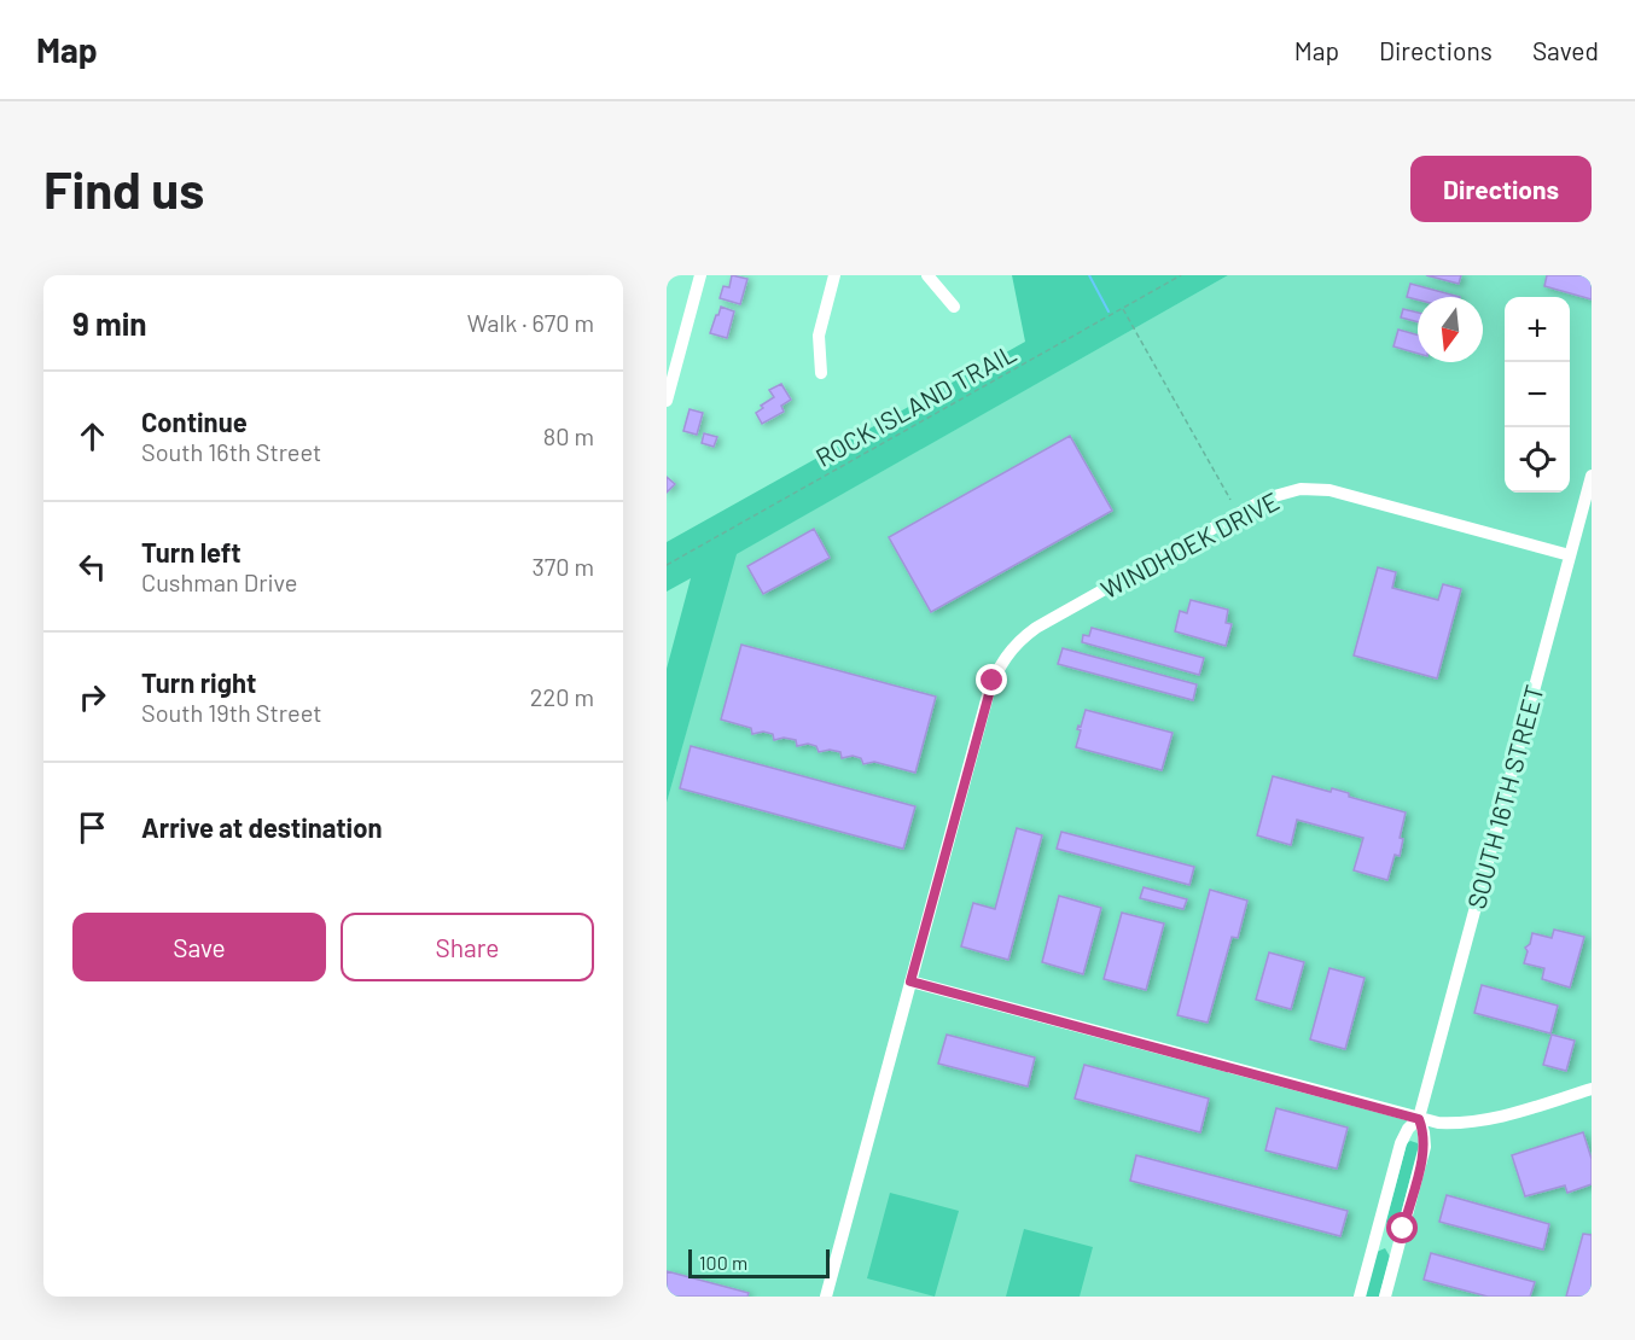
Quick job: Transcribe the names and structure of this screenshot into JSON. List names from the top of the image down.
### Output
{
  "streets": {
    "street": ["WINDHOEK DRIVE", "SOUTH 16TH STREET"],
    "path": ["ROCK ISLAND TRAIL"]
  },
  "crossings": [
    ["WINDHOEK DRIVE", "SOUTH 16TH STREET"]
  ],
  "scale_bar": "100 m",
  "north": "bottom",
  "page": {
    "header": "Map",
    "nav": ["Map", "Directions", "Saved"],
    "buttons": [
      "Directions",
      ["Save", "Share"]
    ],
    "title": "Find us",
    "heading": ["9 min", "Walk · 670 m"],
    "map_buttons": ["+", "−"],
    "list": [
      ["Continue", "South 16th Street", "80 m"],
      ["Turn left", "Cushman Drive", "370 m"],
      ["Turn right", "South 19th Street", "220 m"],
      "Arrive at destination"
    ],
    "scale": "100 m"
  }
}
